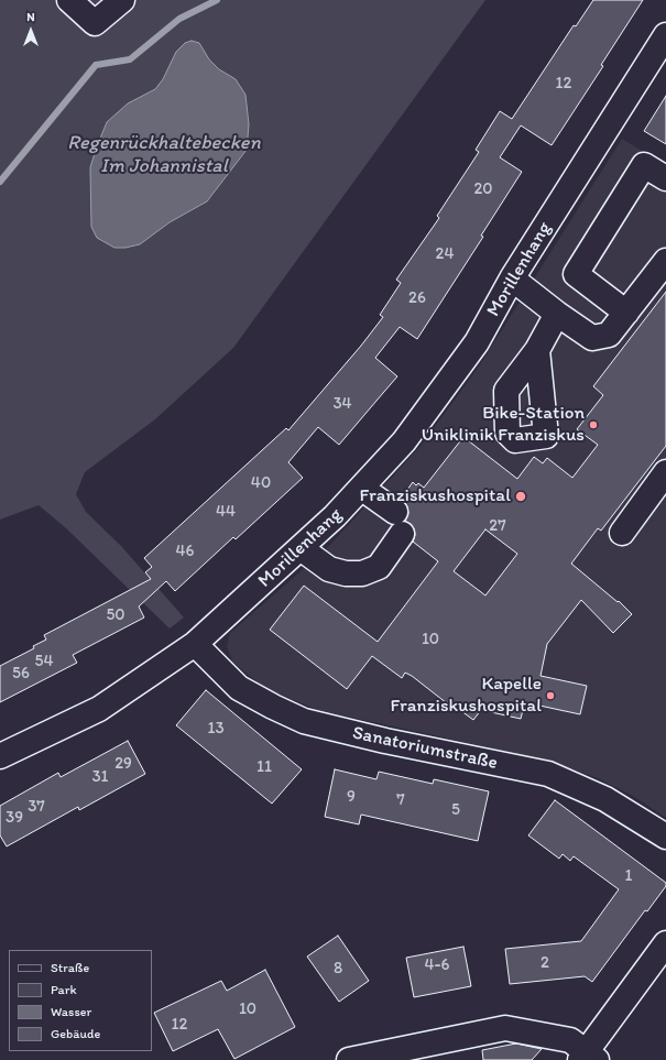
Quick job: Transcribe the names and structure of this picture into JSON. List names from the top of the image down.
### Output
{
  "streets": {
    "street": ["Morillenhang", "Sanatoriumstraße"]
  },
  "crossings": [
    ["Morillenhang", "Sanatoriumstraße"]
  ],
  "water": ["Regenrückhaltebecken Im Johannistal"],
  "places": ["Bike-Station Uniklinik Franziskus", "Franziskushospital", "Kapelle Franziskushospital"],
  "house_numbers": [
    "12",
    "20",
    "24",
    "26",
    "34",
    "40",
    "44",
    "27",
    "46",
    "50",
    "10",
    "54",
    "56",
    "13",
    "29",
    "11",
    "31",
    "9",
    "7",
    "37",
    "5",
    "39",
    "1",
    "2",
    "4-6",
    "8",
    "10",
    "12"
  ],
  "legend": [
    "Straße",
    "Park",
    "Wasser",
    "Gebäude"
  ],
  "north": "top"
}
